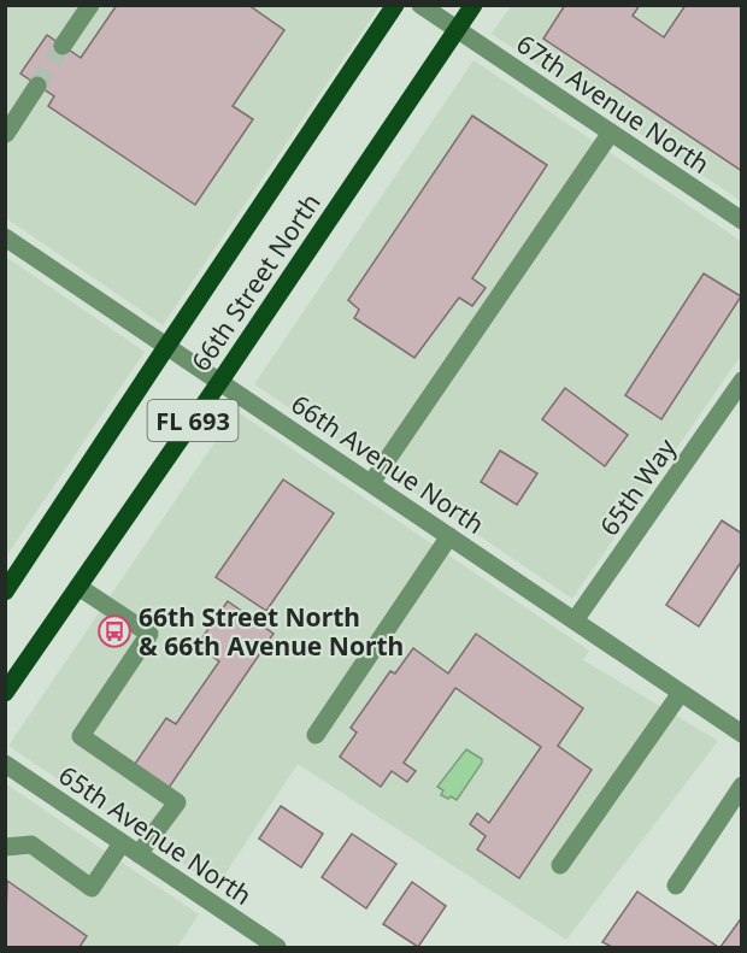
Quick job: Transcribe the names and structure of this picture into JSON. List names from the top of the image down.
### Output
{
  "streets": {
    "main road": ["66th Street North", "FL 693"],
    "street": [
      "67th Avenue North",
      "66th Avenue North",
      "65th Way",
      "65th Avenue North"
    ]
  },
  "crossings": [
    ["67th Avenue North", "66th Street North"],
    ["66th Street North", "66th Avenue North"],
    ["66th Avenue North", "65th Way"]
  ],
  "places": {
    "bus stop": ["66th Street North & 66th Avenue North"]
  }
}
